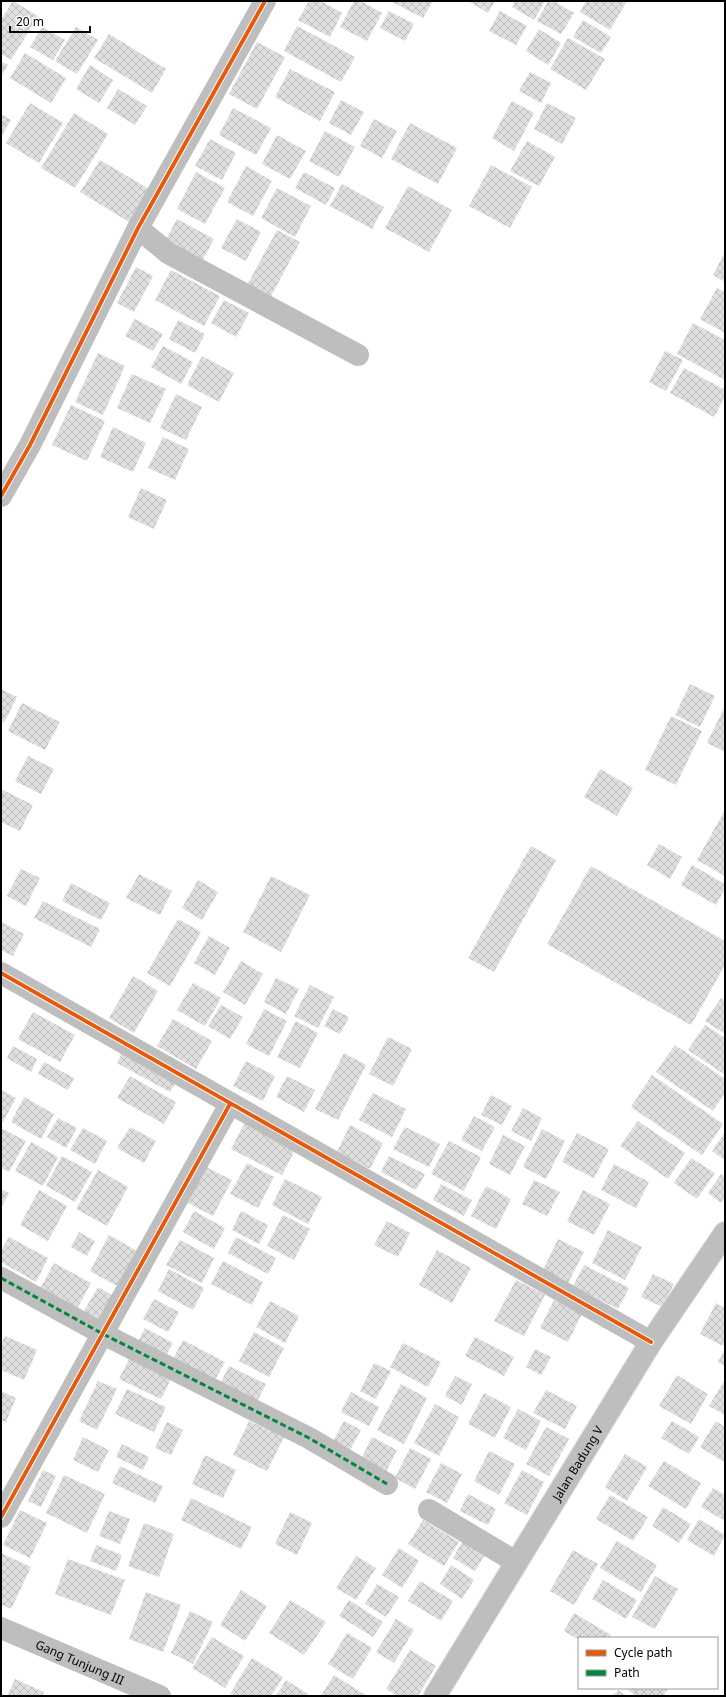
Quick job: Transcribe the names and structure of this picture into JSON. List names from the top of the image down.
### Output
{
  "streets": {
    "street": ["Jalan Badung V", "Gang Tunjung III"]
  },
  "legend": ["Cycle path", "Path"],
  "scale_bar": "20 m"
}
